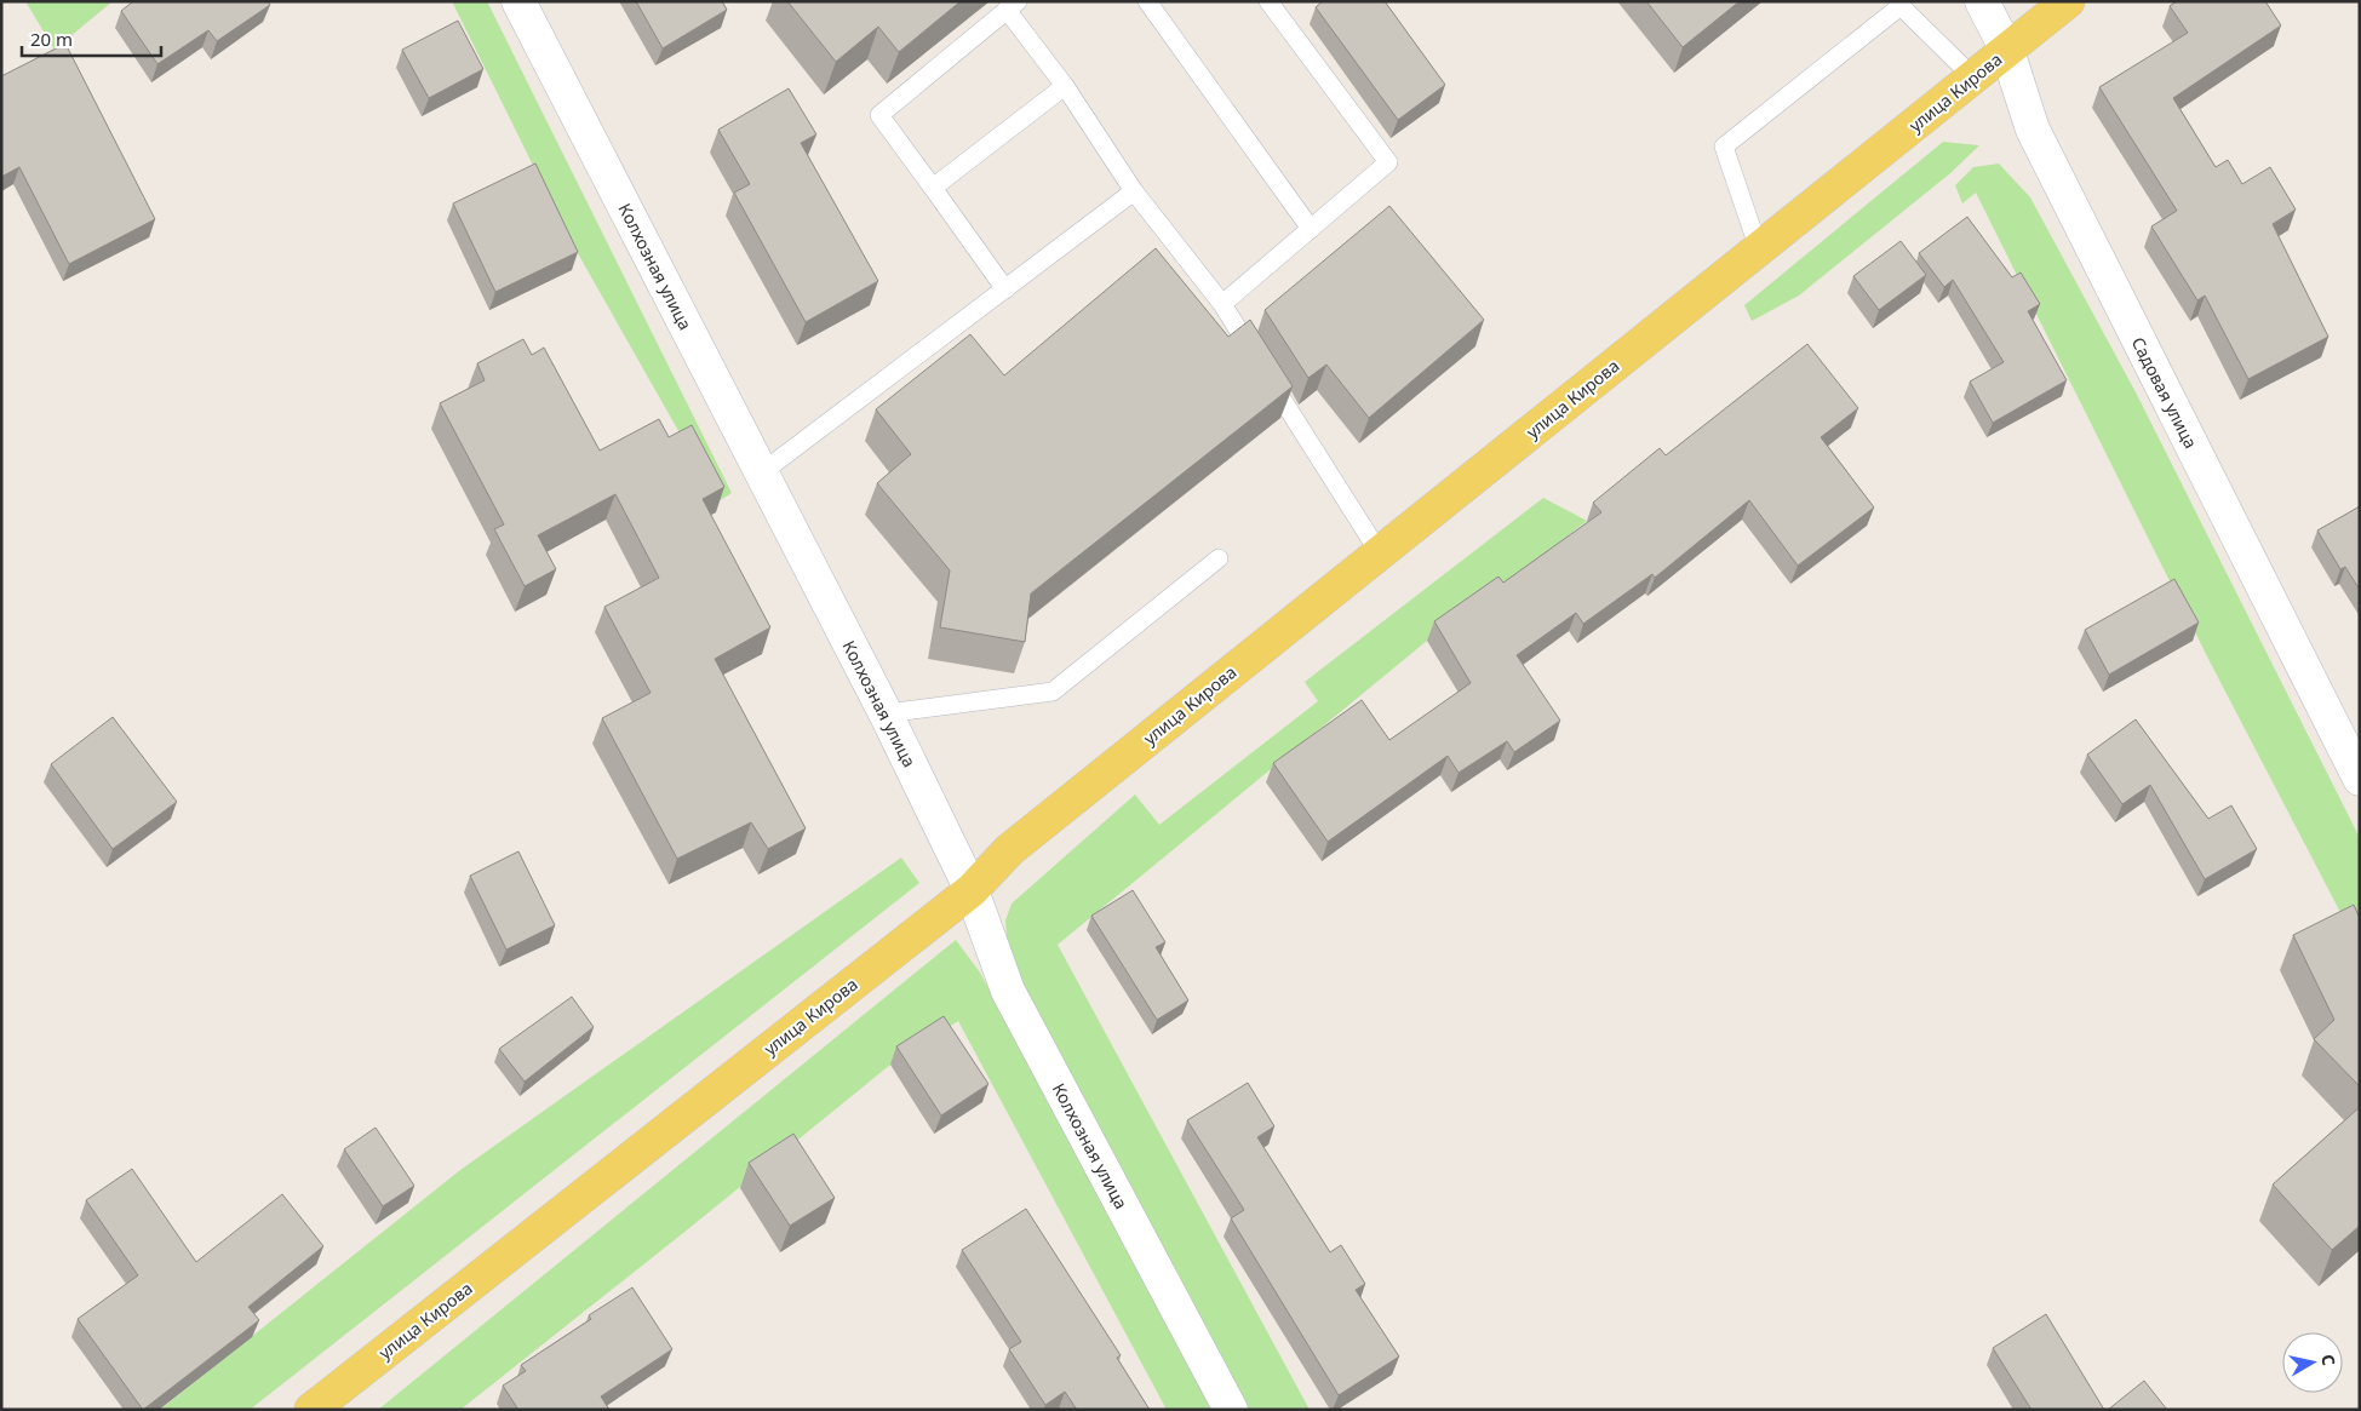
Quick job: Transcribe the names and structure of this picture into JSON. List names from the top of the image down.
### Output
{
  "streets": {
    "main road": ["улица Кирова"],
    "street": ["Колхозная улица", "Садовая улица"]
  },
  "crossings": [
    ["улица Кирова", "Колхозная улица"],
    ["улица Кирова", "Садовая улица"]
  ],
  "scale_bar": "20 m",
  "north": "right"
}
